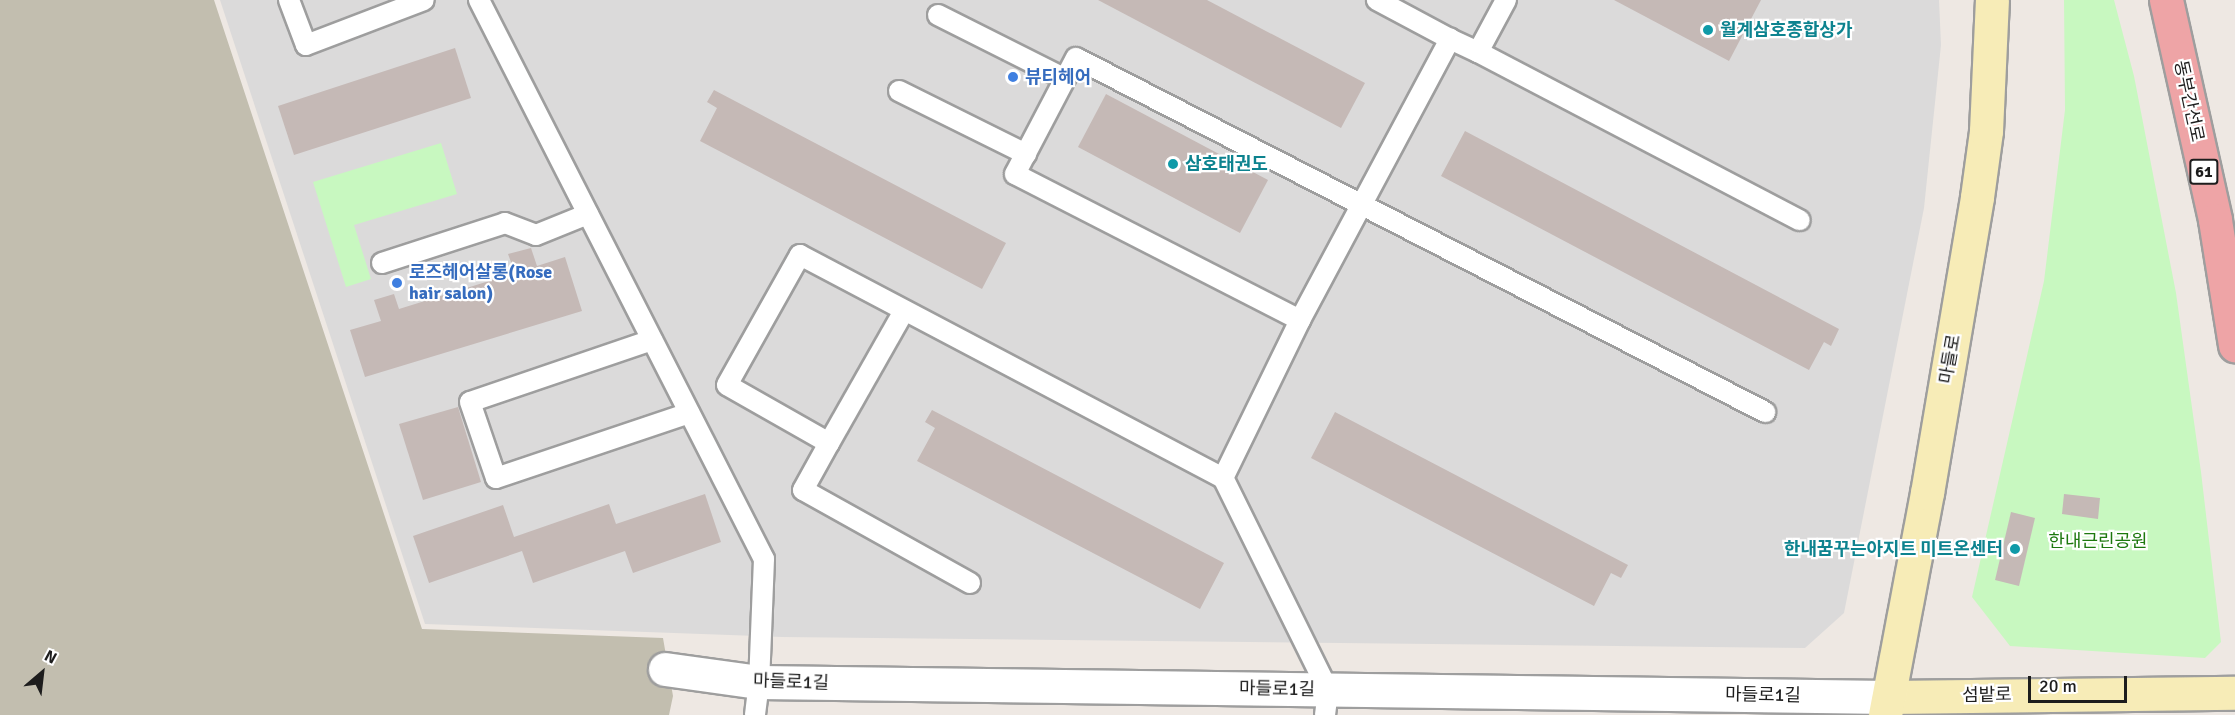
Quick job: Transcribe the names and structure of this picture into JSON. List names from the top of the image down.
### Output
{
  "streets": {
    "highway": ["동부간선로", "61"],
    "main road": ["마들로", "섬밭로"],
    "street": ["마들로1길"]
  },
  "crossings": [
    ["마들로", "마들로1길"],
    ["마들로", "섬밭로"],
    ["마들로1길", "섬밭로"]
  ],
  "parks": ["한내근린공원"],
  "places": [
    "월계삼호종합상가",
    "뷰티헤어",
    "삼호태권도",
    "로즈헤어살롱(Rose hair salon)",
    "한내꿈꾸는아지트 미트온센터"
  ],
  "scale_bar": "20 m",
  "north": "top right"
}
